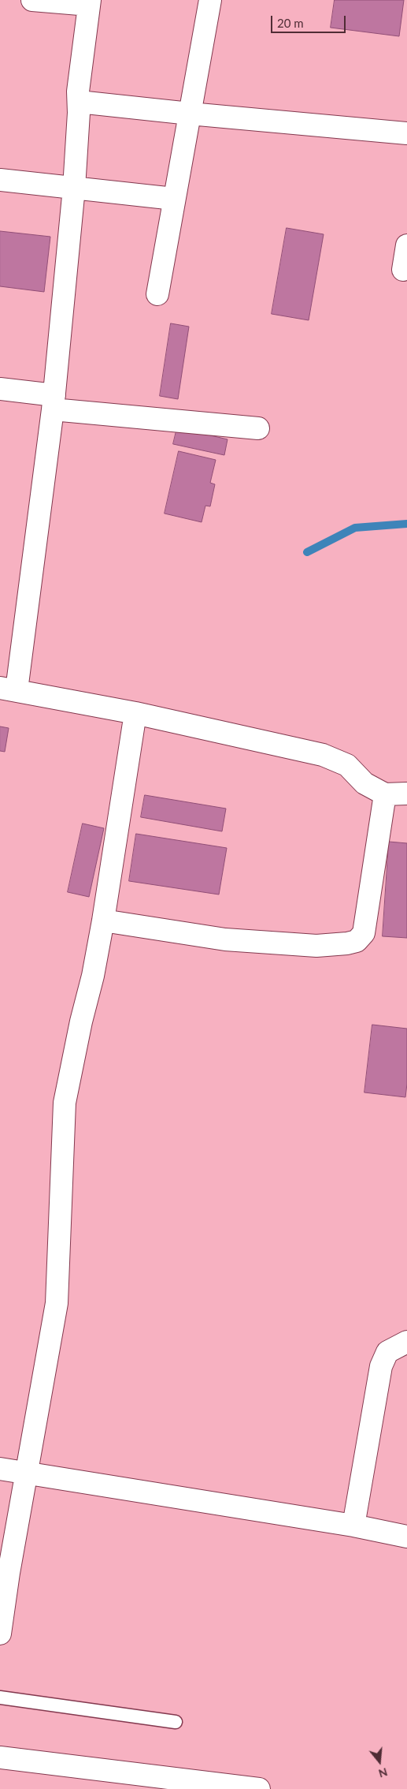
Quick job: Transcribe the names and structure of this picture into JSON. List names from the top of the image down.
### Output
{
  "scale_bar": "20 m",
  "north": "bottom"
}
